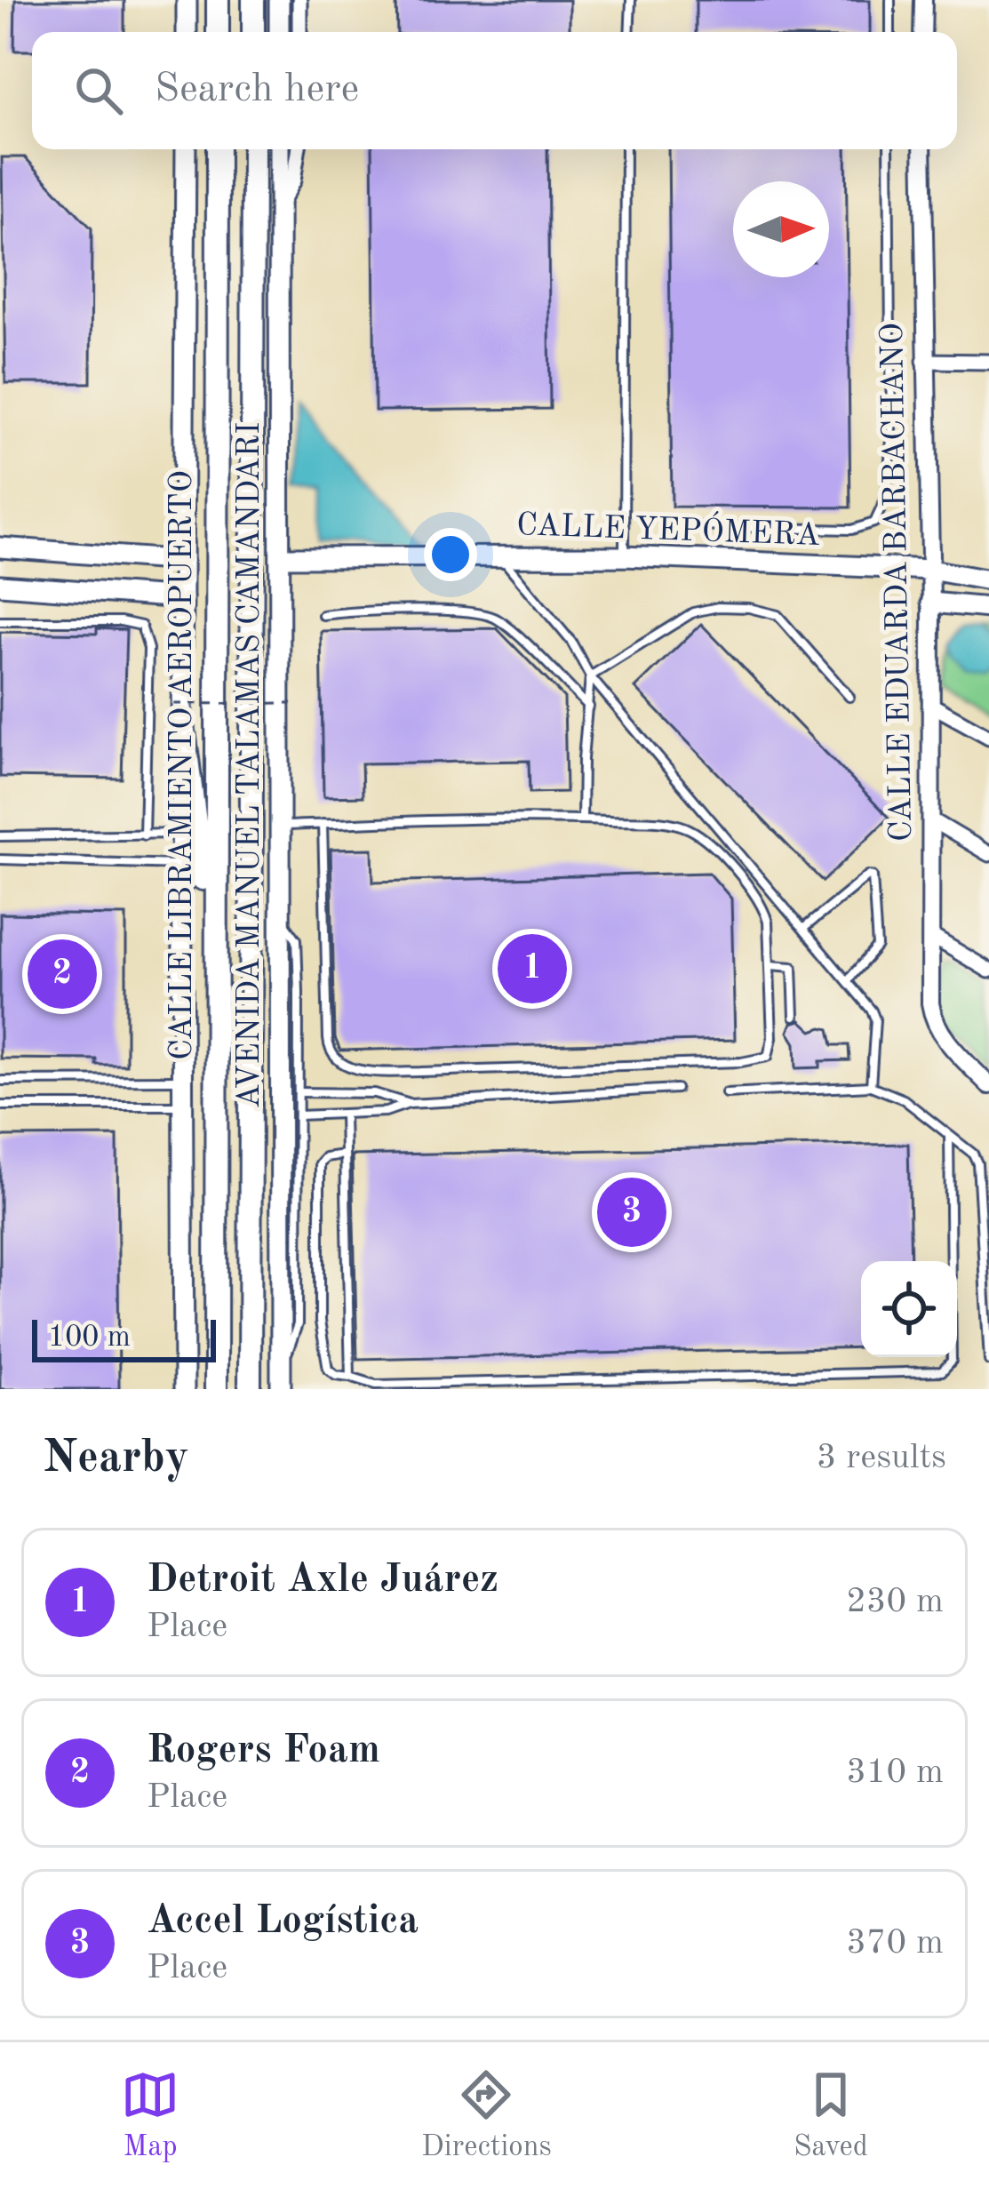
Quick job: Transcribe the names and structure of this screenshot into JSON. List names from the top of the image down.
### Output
{
  "streets": {
    "highway": ["CALLE LIBRAMIENTO AEROPUERTO"],
    "main road": ["CALLE YEPÓMERA", "AVENIDA MANUEL TALAMAS CAMANDARI"],
    "street": ["CALLE EDUARDA BARBACHANO"]
  },
  "crossings": [
    ["CALLE YEPÓMERA", "CALLE EDUARDA BARBACHANO"],
    ["CALLE YEPÓMERA", "AVENIDA MANUEL TALAMAS CAMANDARI"]
  ],
  "scale_bar": "100 m",
  "north": "right",
  "page": {
    "search": "Search here",
    "pins": ["1", "2", "3"],
    "scale": "100 m",
    "heading": ["Nearby", "3 results"],
    "list": [
      {
        "mark": "1",
        "name": "Detroit Axle Juárez",
        "note": "Place",
        "value": "230 m"
      },
      {
        "mark": "2",
        "name": "Rogers Foam",
        "note": "Place",
        "value": "310 m"
      },
      {
        "mark": "3",
        "name": "Accel Logística",
        "note": "Place",
        "value": "370 m"
      }
    ],
    "nav": ["Map", "Directions", "Saved"]
  }
}
